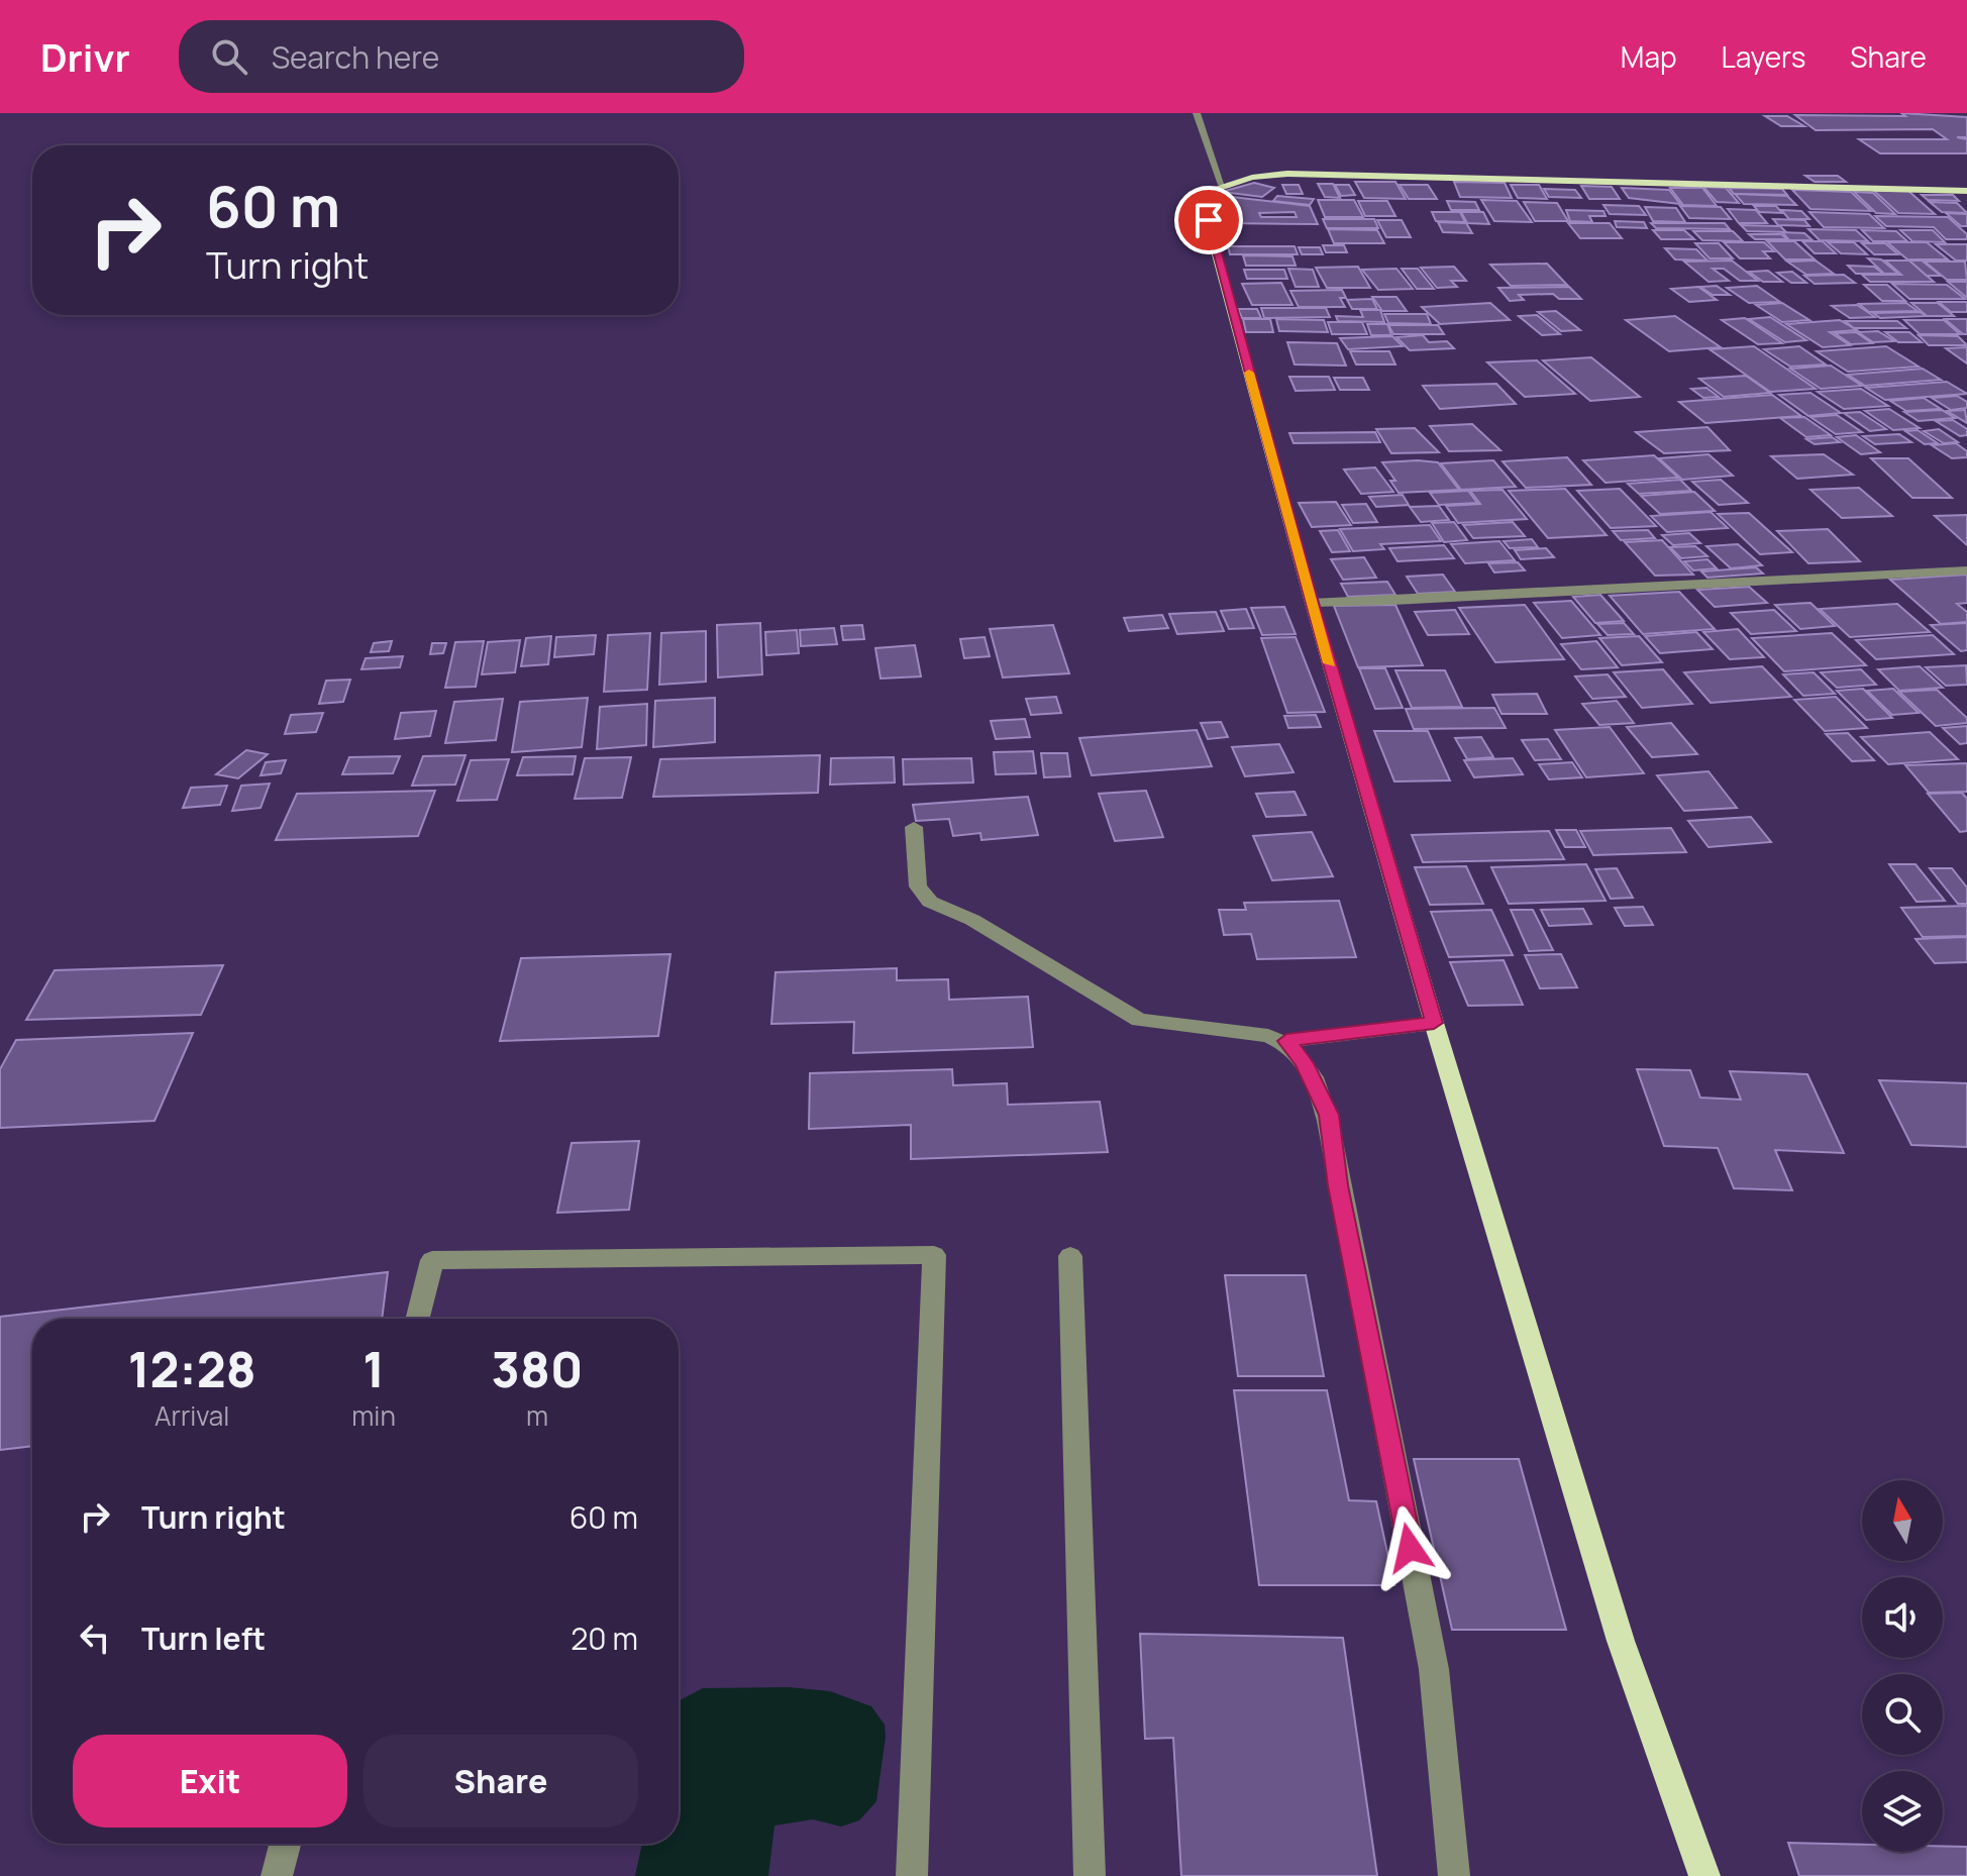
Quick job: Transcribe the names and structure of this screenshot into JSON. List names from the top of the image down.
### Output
{
  "north": "top",
  "page": {
    "header": "Drivr",
    "search": "Search here",
    "nav": ["Map", "Layers", "Share"],
    "turn": ["60 m", "Turn right"],
    "eta": [
      "12:28",
      "Arrival",
      "1",
      "min",
      "380",
      "m"
    ],
    "list": [
      {
        "name": "Turn right",
        "value": "60 m"
      },
      {
        "name": "Turn left",
        "value": "20 m"
      }
    ],
    "buttons": ["Exit", "Share"]
  }
}
